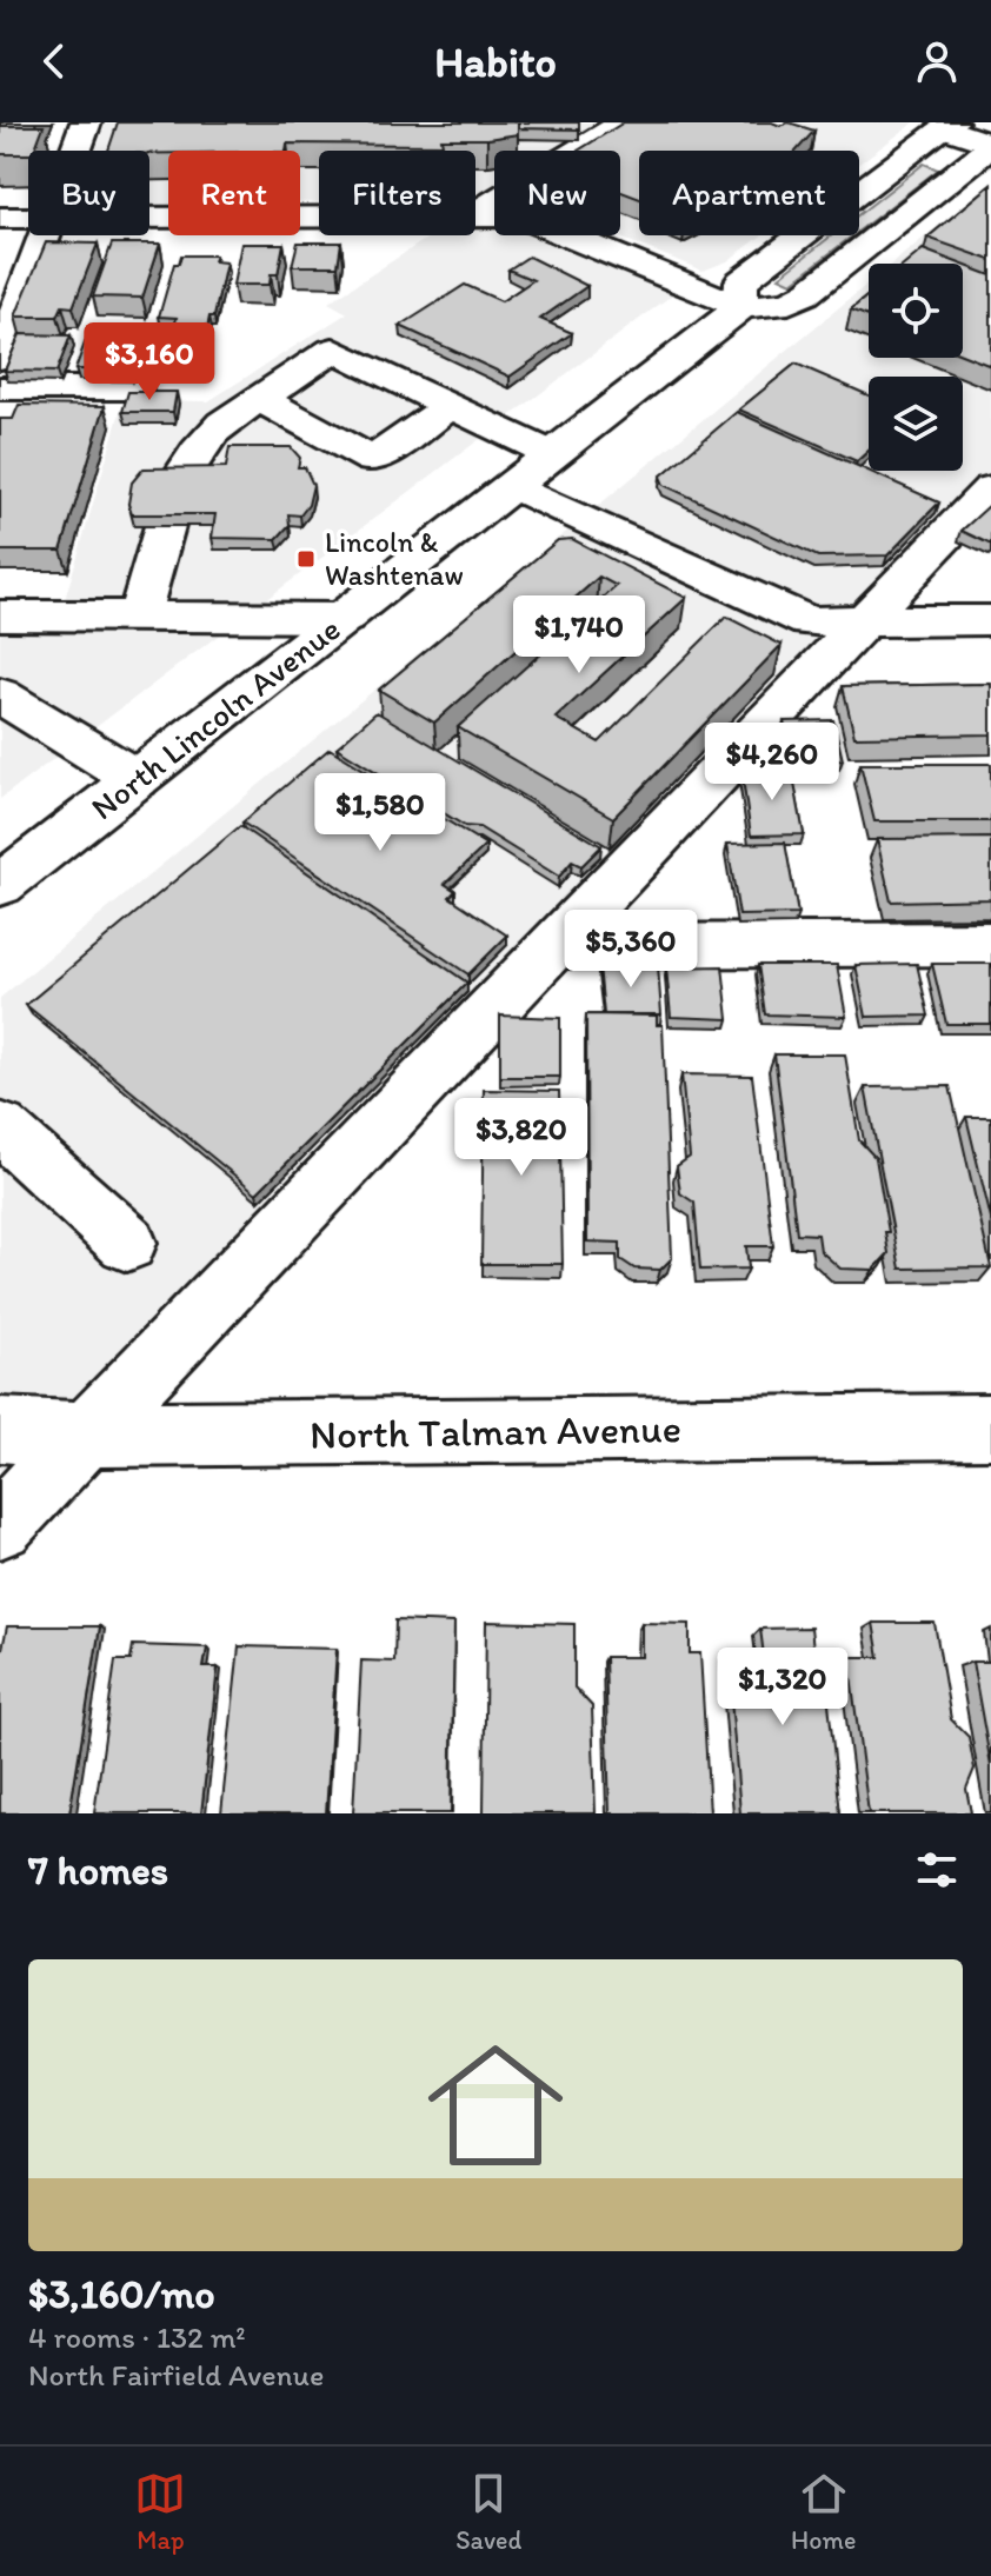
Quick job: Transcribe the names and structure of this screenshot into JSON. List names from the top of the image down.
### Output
{
  "streets": {
    "main road": ["North Lincoln Avenue", "North Talman Avenue"]
  },
  "places": {
    "transit": ["Lincoln & Washtenaw"]
  },
  "page": {
    "header": "Habito",
    "chip": [
      "Buy",
      "Rent",
      "Filters",
      "New",
      "Apartment"
    ],
    "price": [
      "$3,160",
      "$1,740",
      "$4,260",
      "$1,580",
      "$5,360",
      "$3,820",
      "$1,320"
    ],
    "heading": "7 homes",
    "list": [
      {
        "name": "$3,160/mo",
        "note": "4 rooms · 132 m² · North Fairfield Avenue"
      }
    ],
    "tabs": ["Map", "Saved", "Home"]
  }
}
